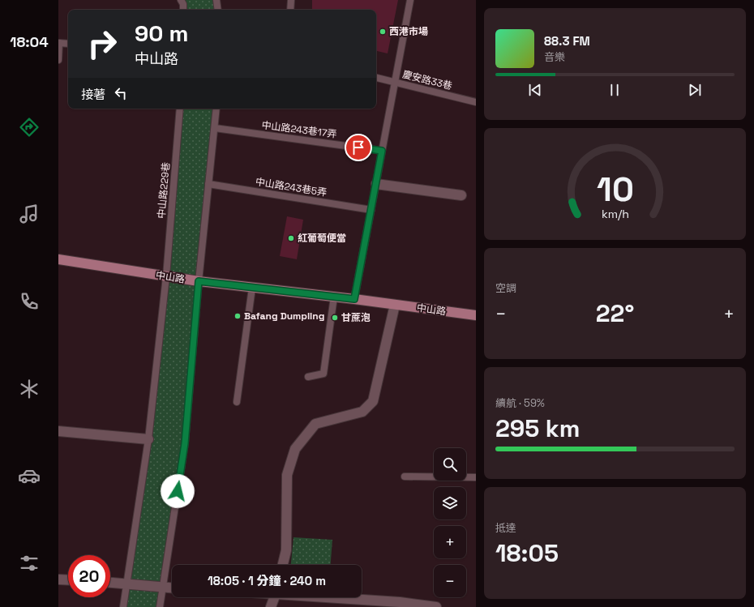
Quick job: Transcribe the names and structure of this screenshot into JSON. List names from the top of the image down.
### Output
{
  "streets": {
    "main road": ["中山路"],
    "lane": [
      "慶安路33巷",
      "中山路243巷17弄",
      "中山路243巷5弄",
      "中山路229巷"
    ]
  },
  "crossings": [
    ["中山路229巷", "中山路"]
  ],
  "places": [
    "西港市場",
    "紅葡萄便當",
    "Bafang Dumpling",
    "甘蔗泡"
  ],
  "page": {
    "tabs": "18:04",
    "turn": ["90 m", "中山路"],
    "song": ["88.3 FM", "音樂"],
    "then": "接著",
    "tile": [
      "空調",
      ["續航 · 59%", "295 km"],
      ["抵達", "18:05"]
    ],
    "heat": ["−", "22°", "+"],
    "map_buttons": ["+", "−"],
    "limit": "20",
    "trip": "18:05 · 1 分鐘 · 240 m",
    "gauge": ["10", "km/h"]
  }
}
